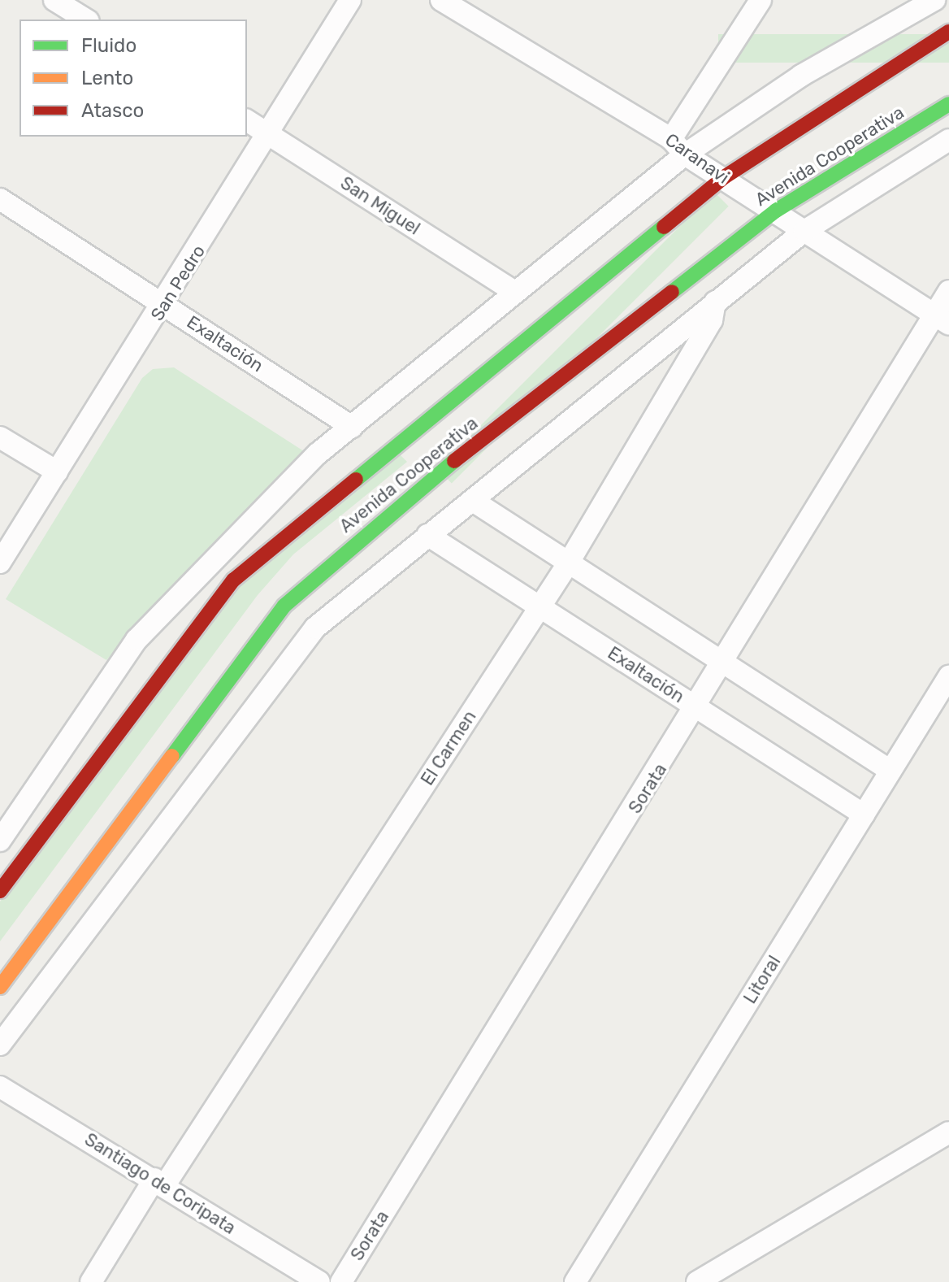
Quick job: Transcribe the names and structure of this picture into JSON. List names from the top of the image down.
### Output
{
  "streets": {
    "street": [
      "Avenida Cooperativa",
      "Caranavi",
      "San Miguel",
      "San Pedro",
      "Exaltación",
      "El Carmen",
      "Sorata",
      "Litoral",
      "Santiago de Coripata"
    ]
  },
  "crossings": [
    ["Avenida Cooperativa", "Caranavi"],
    ["Caranavi", "Sorata"],
    ["San Miguel", "San Pedro"],
    ["San Pedro", "Exaltación"],
    ["Exaltación", "El Carmen"],
    ["Exaltación", "Sorata"],
    ["Exaltación", "Litoral"],
    ["El Carmen", "Santiago de Coripata"]
  ],
  "legend": ["Fluido", "Lento", "Atasco"]
}
